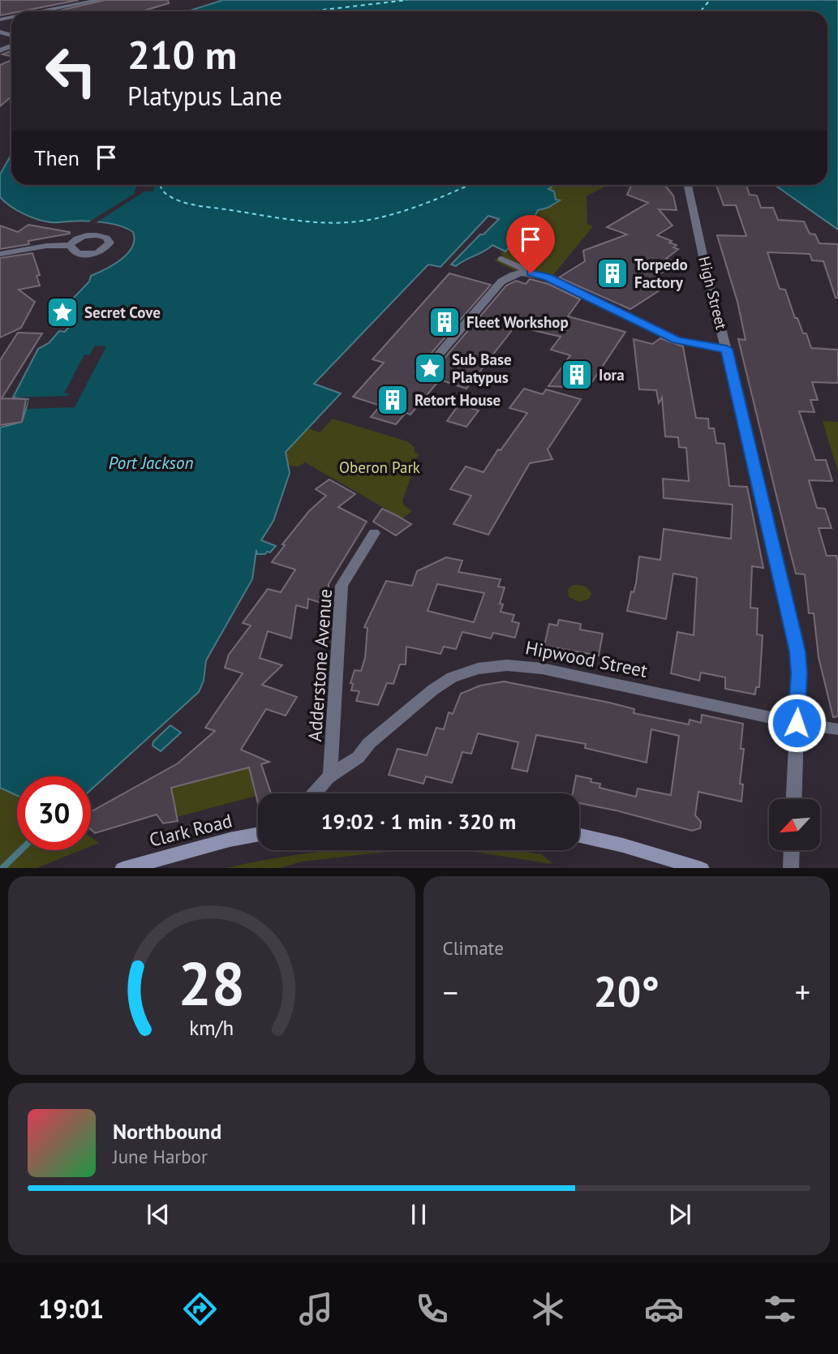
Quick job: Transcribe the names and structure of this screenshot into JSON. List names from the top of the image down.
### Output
{
  "streets": {
    "main road": ["Clark Road"],
    "street": ["High Street", "Hipwood Street", "Adderstone Avenue"]
  },
  "crossings": [
    ["High Street", "Hipwood Street"],
    ["Hipwood Street", "Adderstone Avenue"]
  ],
  "water": ["Port Jackson"],
  "parks": ["Oberon Park"],
  "places": {
    "building": [
      "Torpedo Factory",
      "Fleet Workshop",
      "Iora",
      "Retort House"
    ],
    "place": ["Secret Cove", "Sub Base Platypus"]
  },
  "north": "bottom left",
  "page": {
    "turn": ["210 m", "Platypus Lane"],
    "then": "Then",
    "limit": "30",
    "trip": "19:02 · 1 min · 320 m",
    "tile": "Climate",
    "heat": ["−", "20°", "+"],
    "song": ["Northbound", "June Harbor"],
    "tabs": "19:01",
    "gauge": ["28", "km/h"]
  }
}
